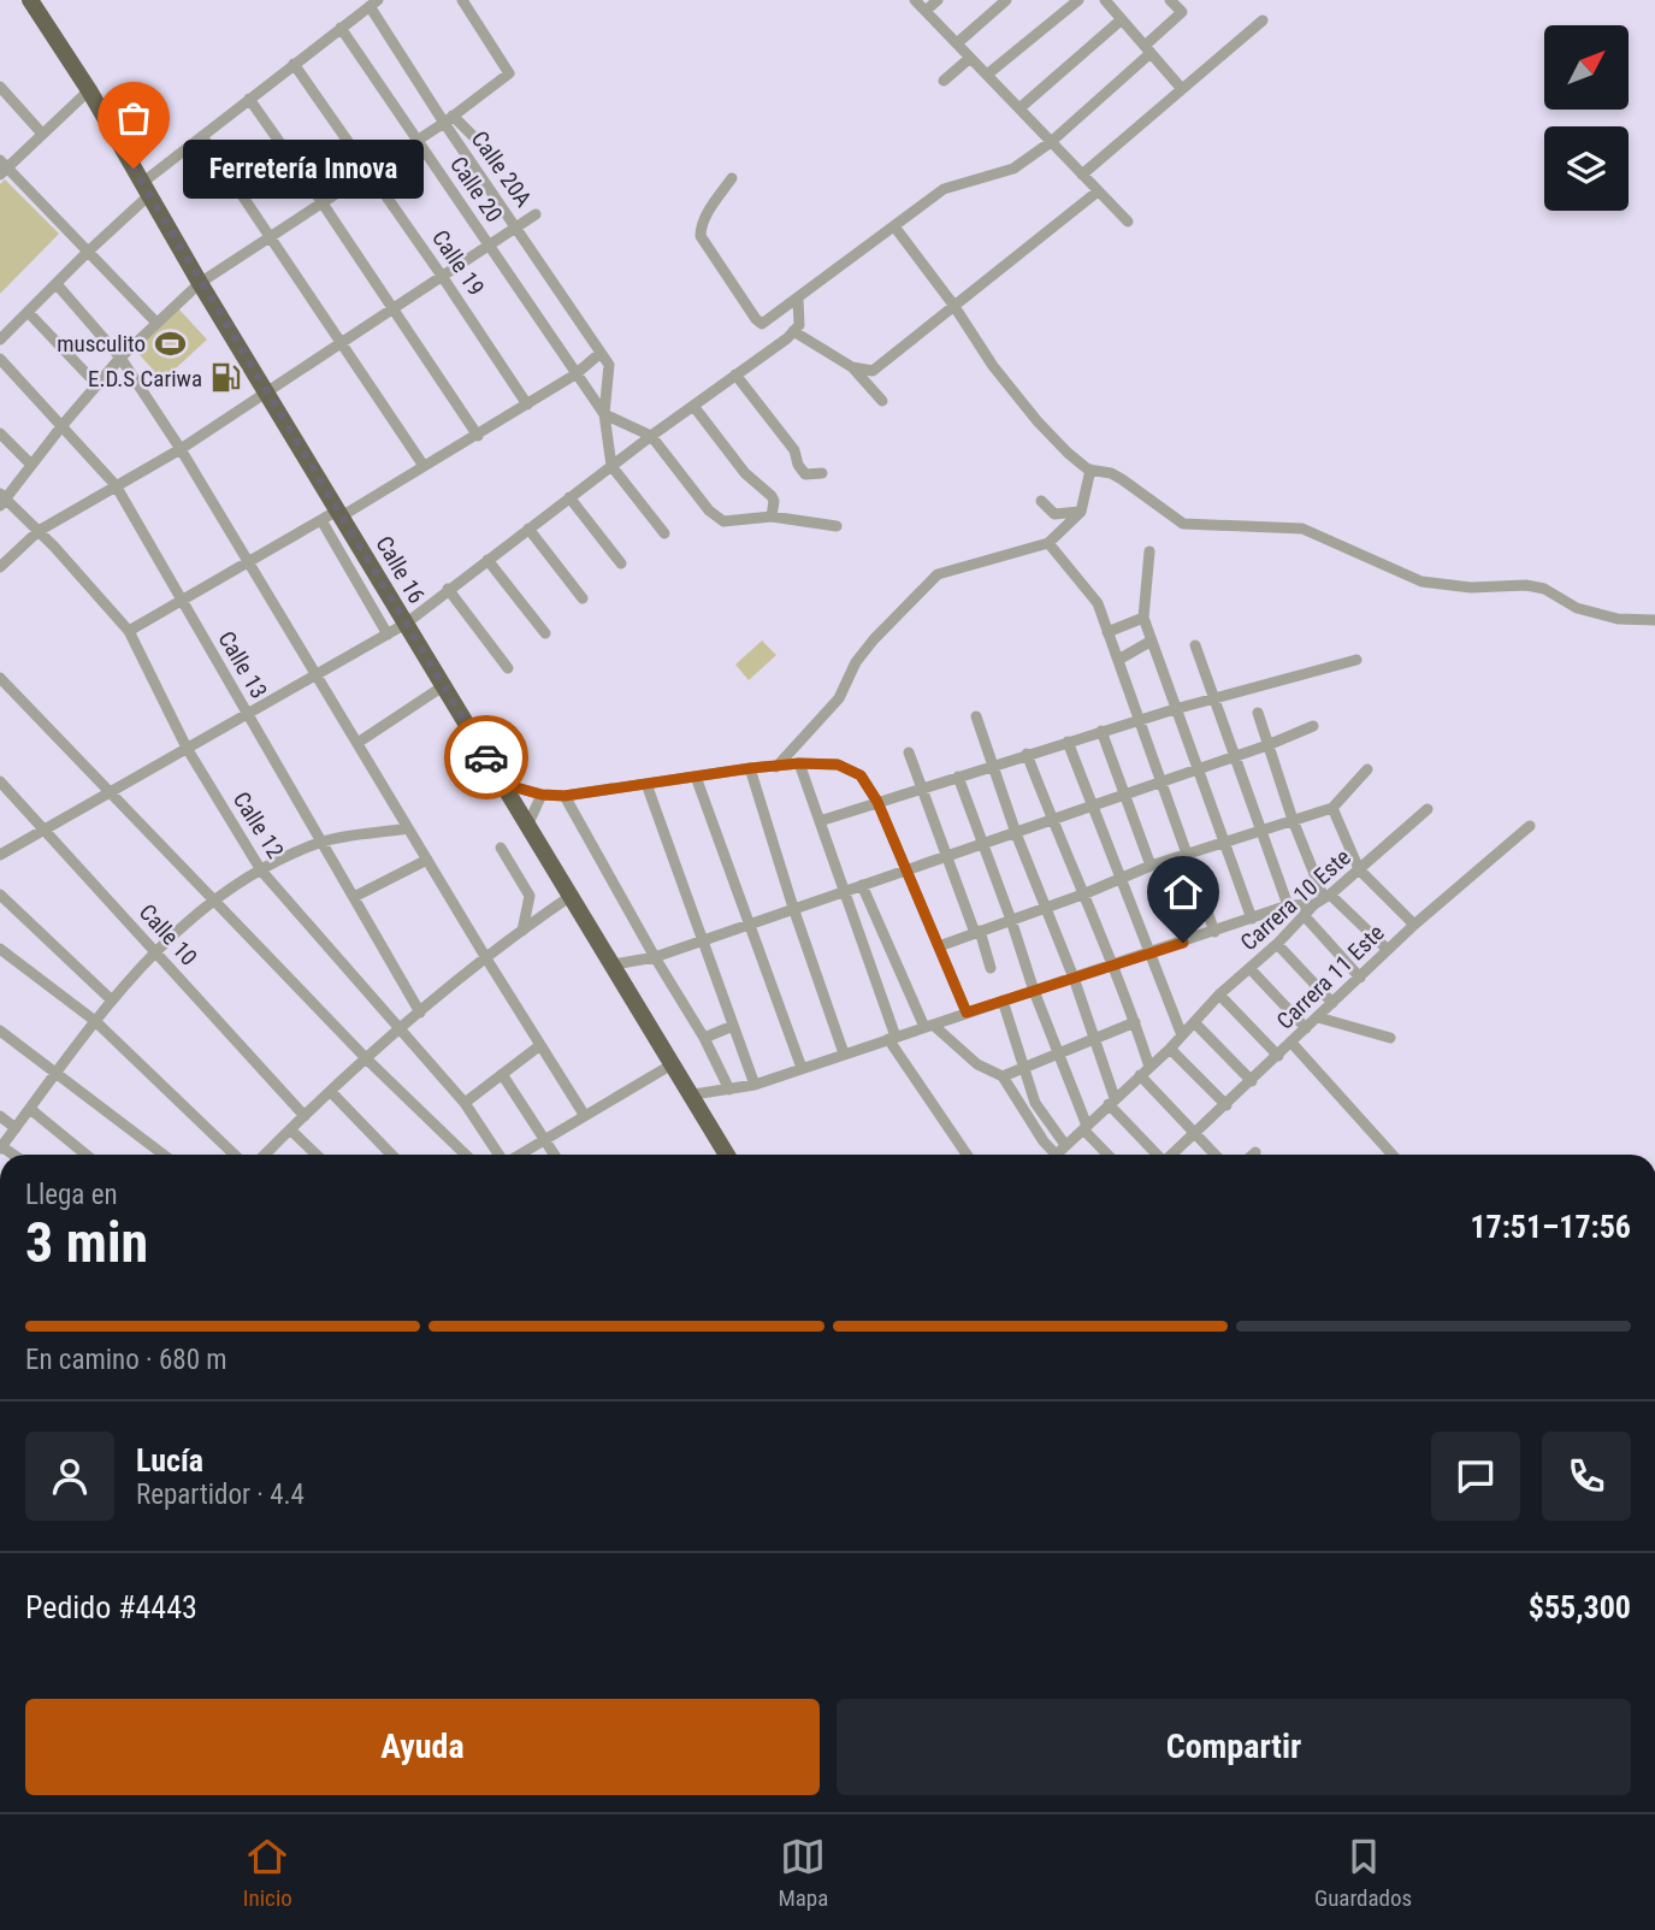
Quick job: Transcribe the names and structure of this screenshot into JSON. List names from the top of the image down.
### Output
{
  "streets": {
    "highway": ["Calle 16"],
    "street": [
      "Calle 20A",
      "Calle 20",
      "Calle 19",
      "Calle 13",
      "Calle 12",
      "Carrera 10 Este",
      "Calle 10",
      "Carrera 11 Este"
    ]
  },
  "places": {
    "other": ["Ferretería Innova"],
    "sports": ["musculito"],
    "fuel station": ["E.D.S Cariwa"]
  },
  "north": "top right",
  "page": {
    "bubble": "Ferretería Innova",
    "heading": ["3 min", "Llega en", "17:51–17:56"],
    "panel": [
      "Lucía",
      "Repartidor · 4.4",
      "Pedido #4443",
      "$55,300"
    ],
    "bar": "En camino · 680 m",
    "buttons": ["Ayuda", "Compartir"],
    "tabs": ["Inicio", "Mapa", "Guardados"]
  }
}
